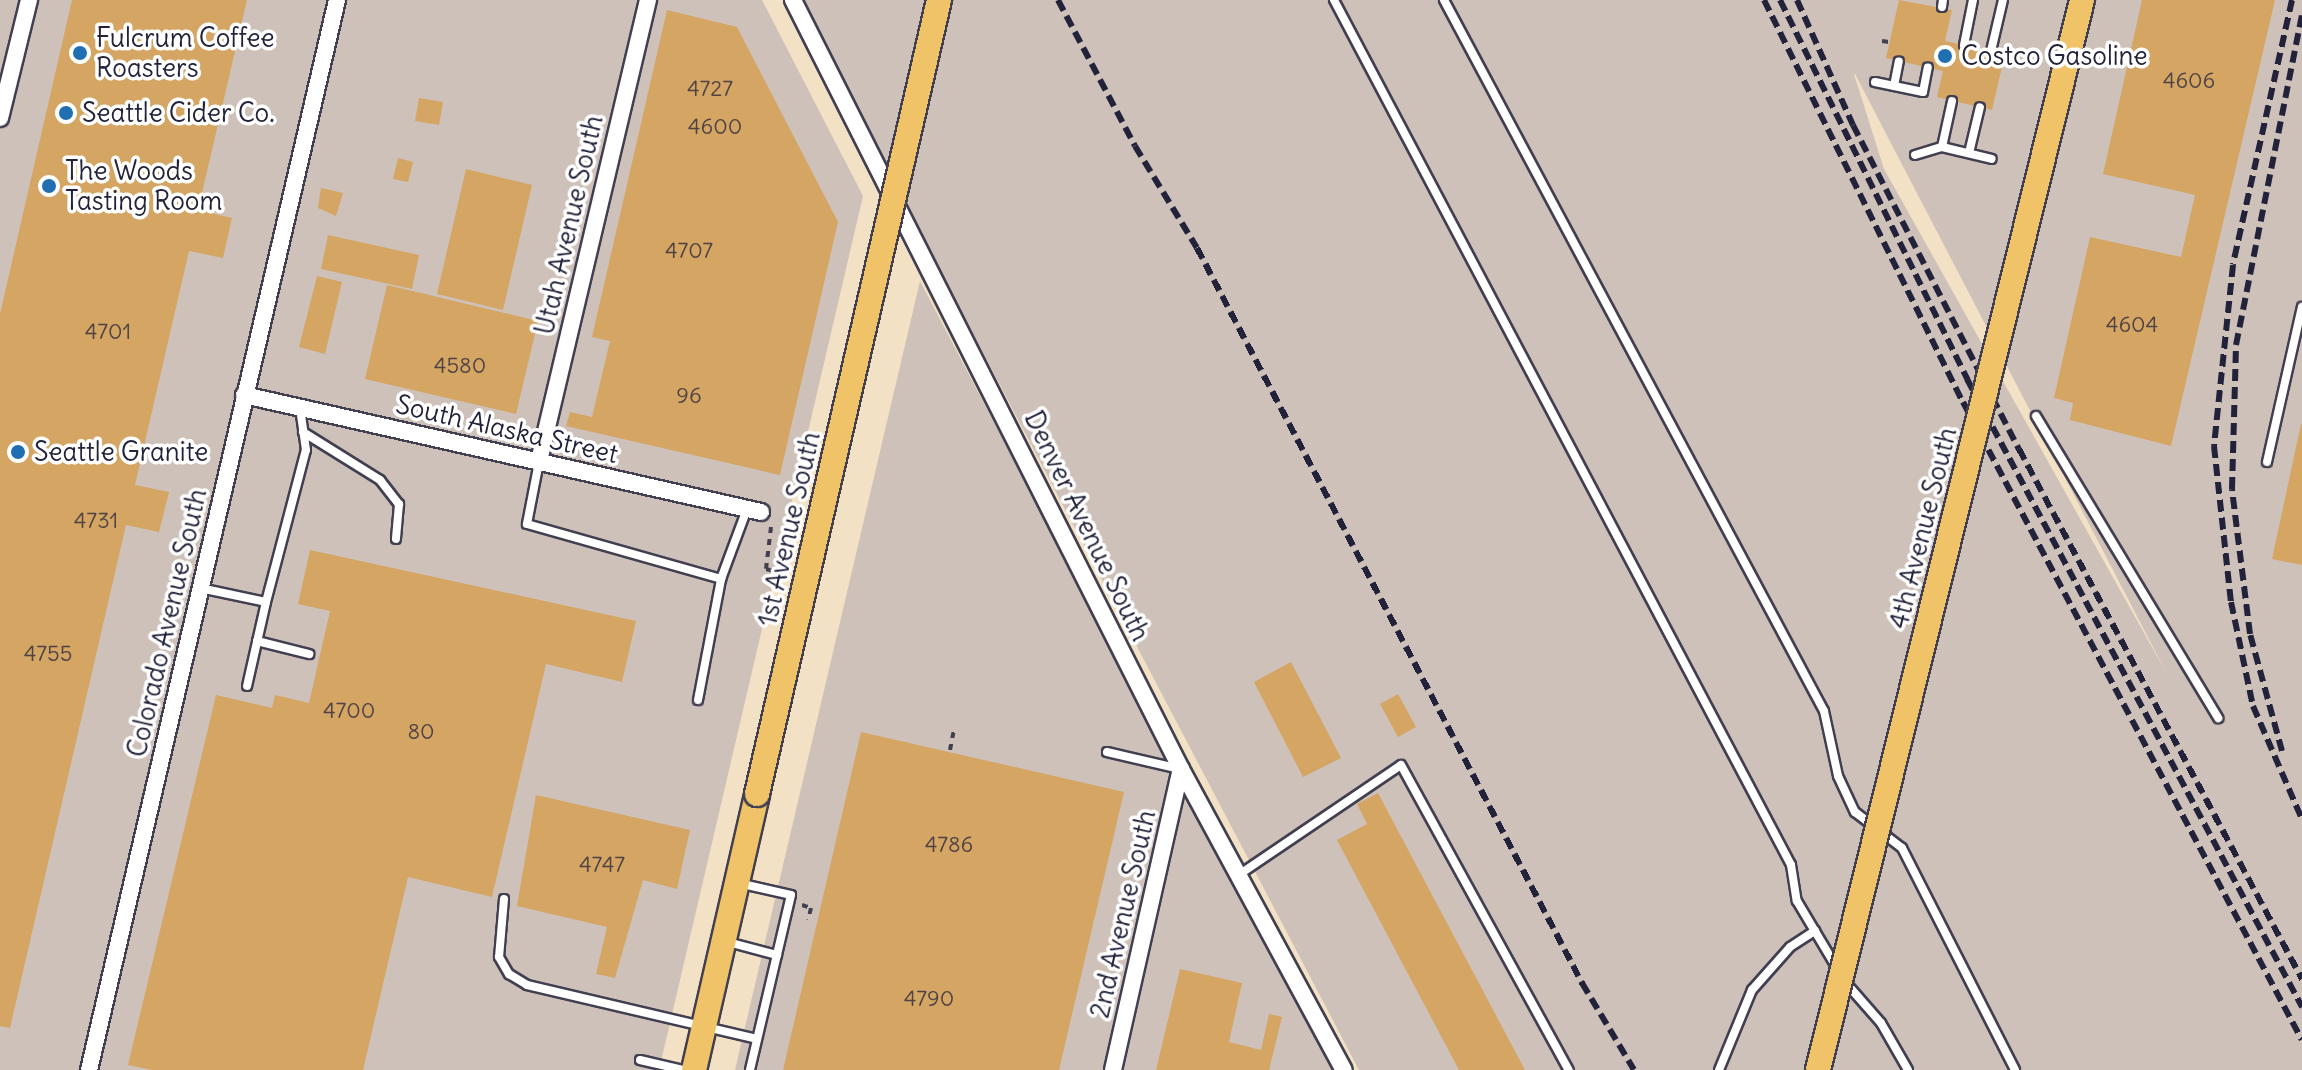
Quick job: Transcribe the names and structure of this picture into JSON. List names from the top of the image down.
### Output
{
  "streets": {
    "main road": ["4th Avenue South", "1st Avenue South"],
    "street": [
      "Utah Avenue South",
      "South Alaska Street",
      "Denver Avenue South",
      "Colorado Avenue South",
      "2nd Avenue South"
    ]
  },
  "crossings": [
    ["Utah Avenue South", "South Alaska Street"],
    ["South Alaska Street", "Colorado Avenue South"],
    ["Denver Avenue South", "2nd Avenue South"]
  ],
  "places": [
    "Fulcrum Coffee Roasters",
    "Costco Gasoline",
    "Seattle Cider Co.",
    "The Woods Tasting Room",
    "Seattle Granite"
  ],
  "house_numbers": [
    "4606",
    "4727",
    "4600",
    "4707",
    "4604",
    "4701",
    "4580",
    "96",
    "4731",
    "4755",
    "4700",
    "80",
    "4786",
    "4747",
    "4790"
  ]
}
